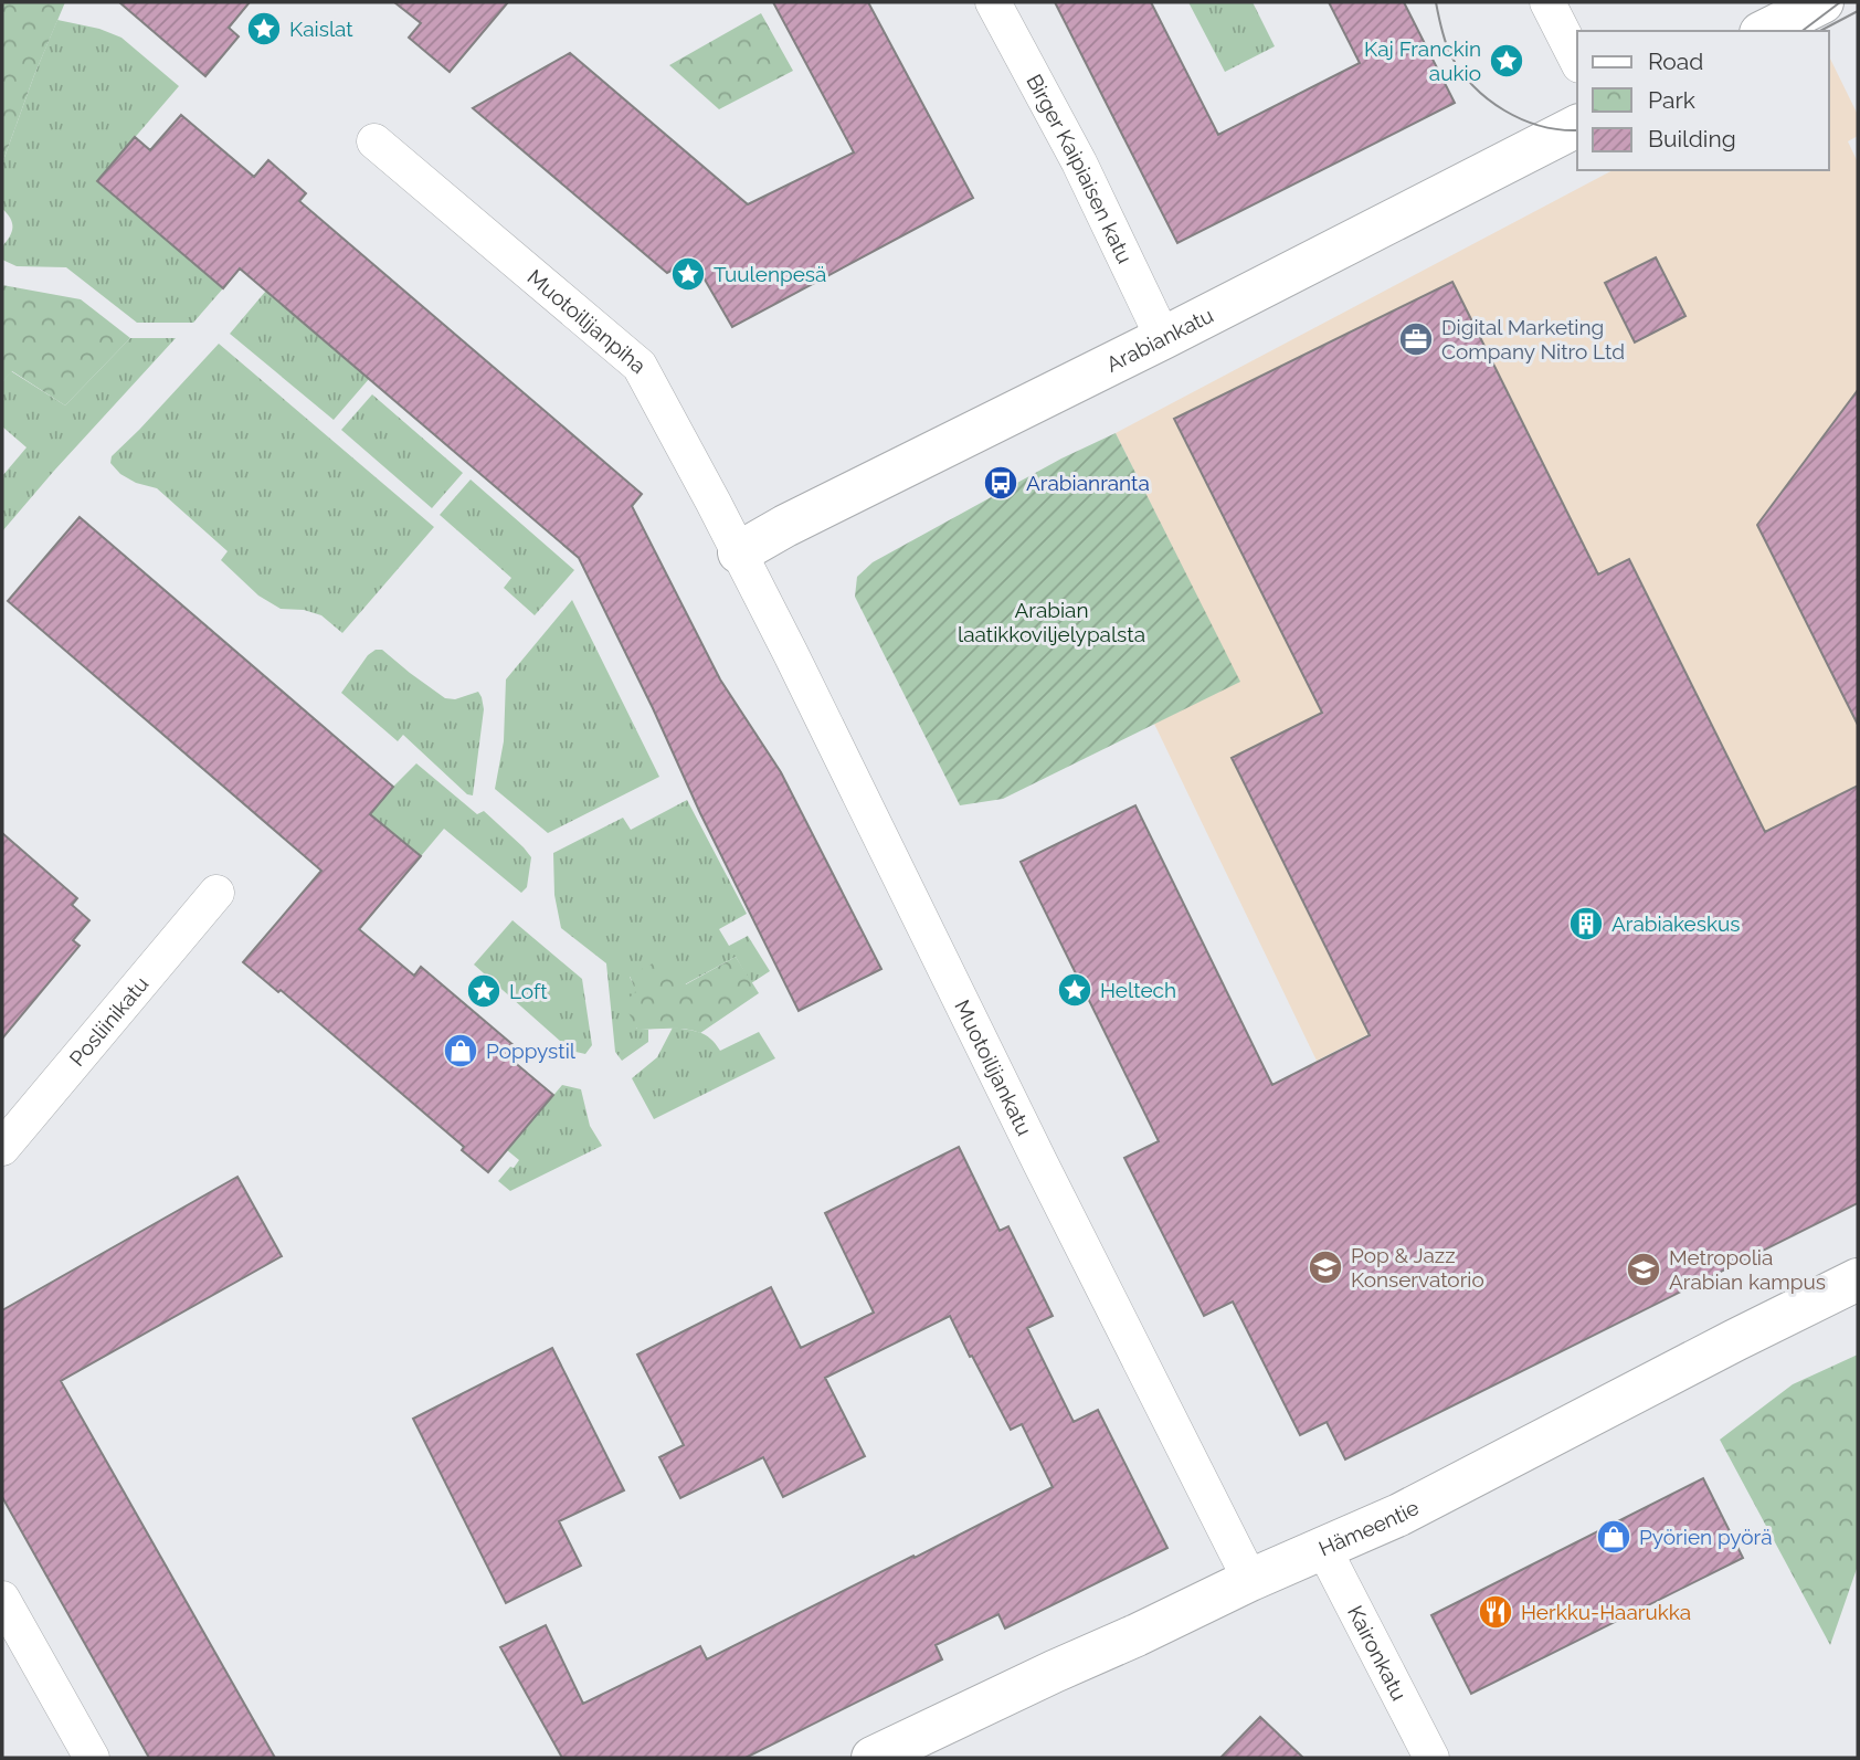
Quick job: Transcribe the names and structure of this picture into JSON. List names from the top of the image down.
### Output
{
  "streets": {
    "main road": ["Arabiankatu", "Hämeentie"],
    "street": [
      "Birger Kaipiaisen katu",
      "Muotoilijanpiha",
      "Posliinikatu",
      "Muotoilijankatu",
      "Kaironkatu"
    ]
  },
  "crossings": [
    ["Birger Kaipiaisen katu", "Arabiankatu"],
    ["Muotoilijanpiha", "Arabiankatu"],
    ["Muotoilijanpiha", "Muotoilijankatu"],
    ["Arabiankatu", "Muotoilijankatu"],
    ["Muotoilijankatu", "Hämeentie"],
    ["Hämeentie", "Kaironkatu"]
  ],
  "parks": ["Arabian laatikkoviljelypalsta"],
  "places": {
    "place": [
      "Kaislat",
      "Kaj Franckin aukio",
      "Tuulenpesä",
      "Heltech",
      "Loft"
    ],
    "office": ["Digital Marketing Company Nitro Ltd"],
    "bus stop": ["Arabianranta"],
    "building": ["Arabiakeskus"],
    "shop": ["Poppystil", "Pyörien pyörä"],
    "school or university": ["Pop & Jazz Konservatorio", "Metropolia Arabian kampus"],
    "restaurant": ["Herkku-Haarukka"]
  },
  "legend": ["Road", "Park", "Building"]
}
